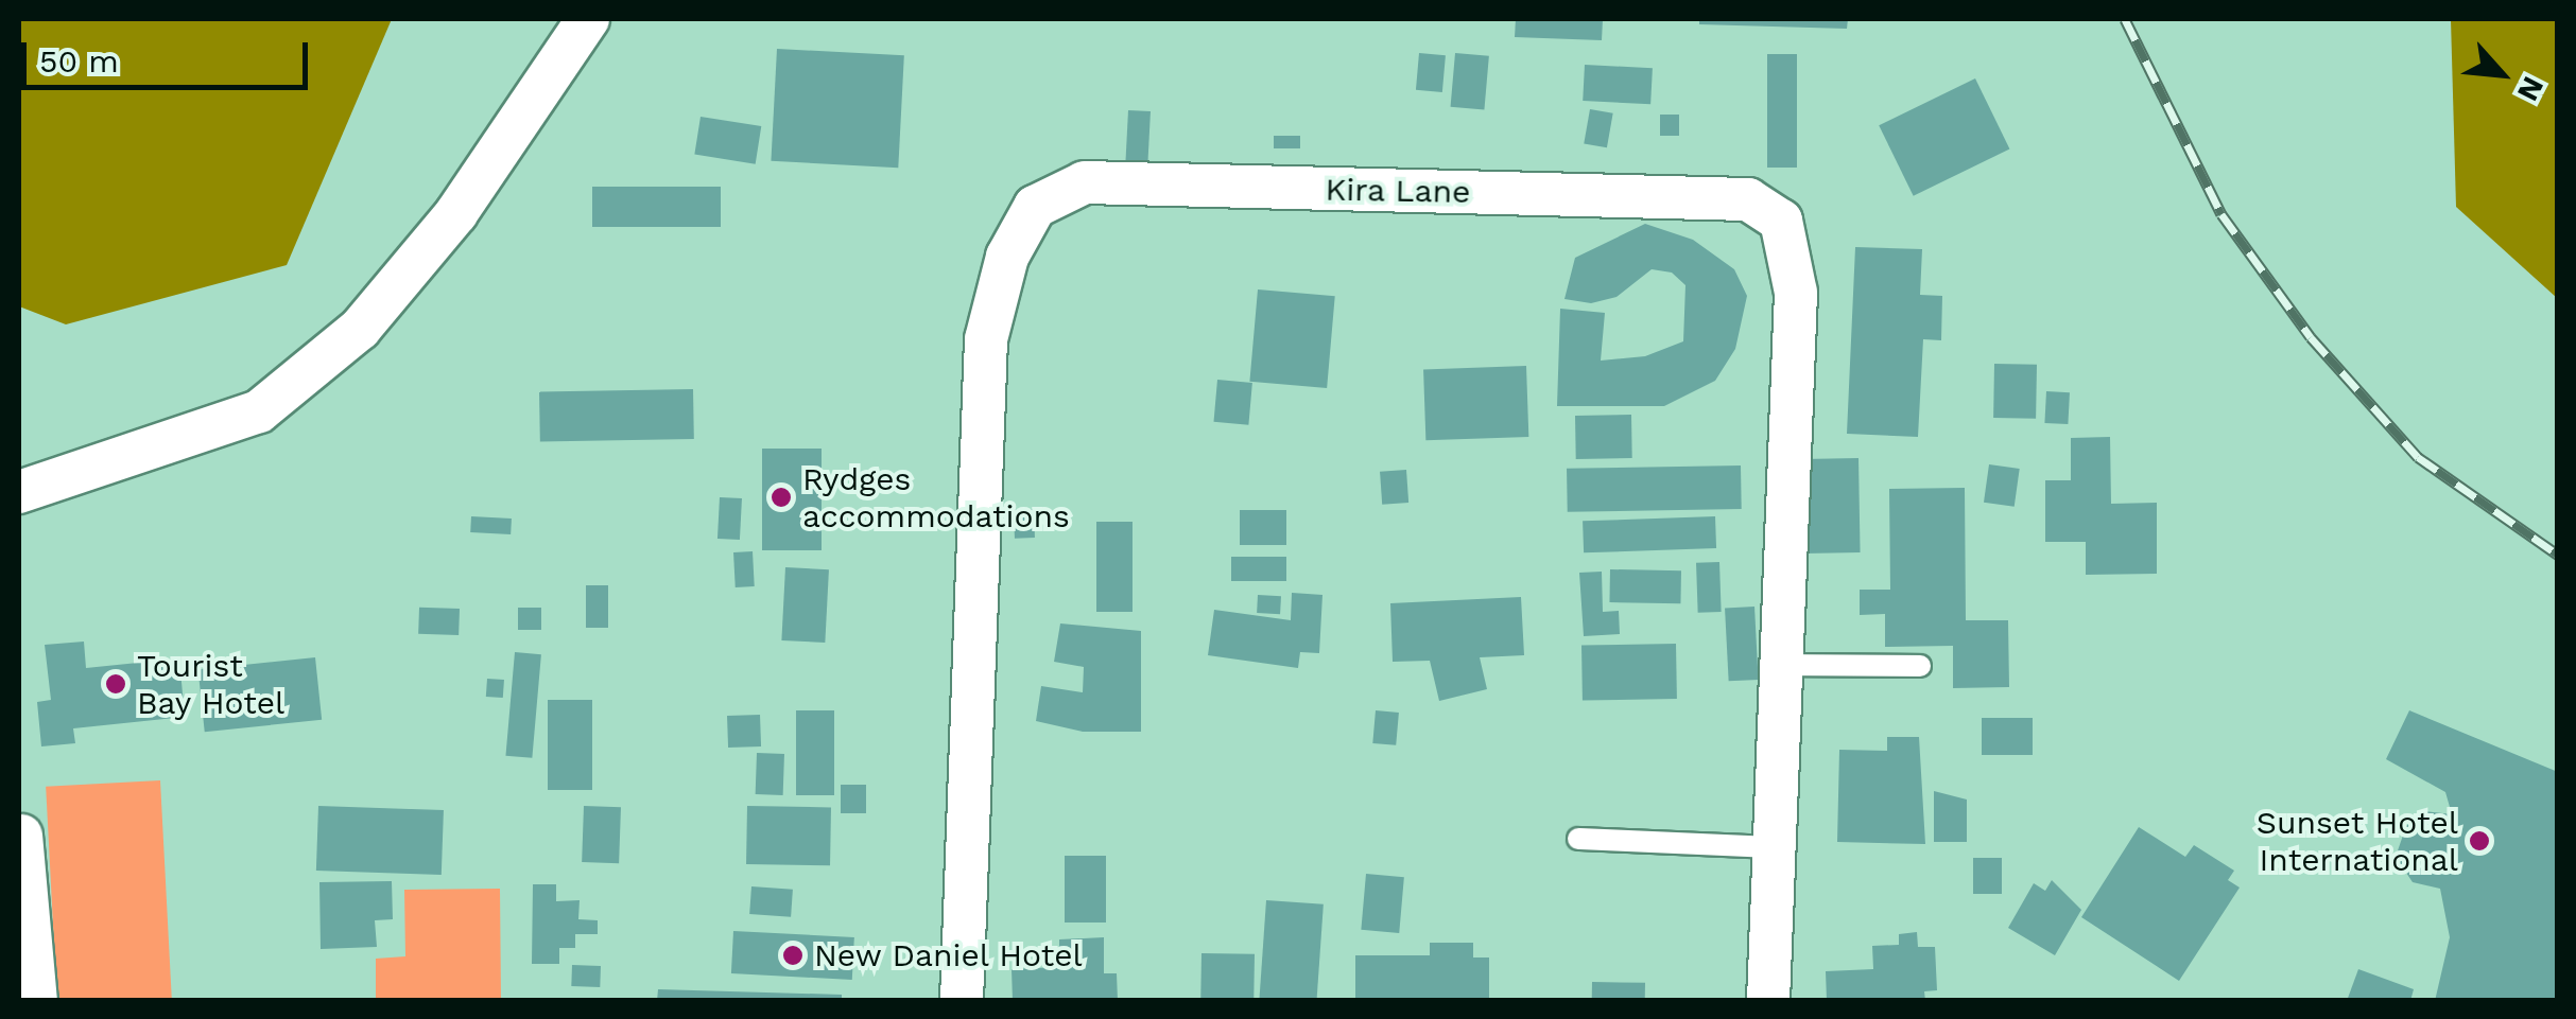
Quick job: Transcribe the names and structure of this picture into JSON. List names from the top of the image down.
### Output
{
  "streets": {
    "street": ["Kira Lane"]
  },
  "places": [
    "Rydges accommodations",
    "Tourist Bay Hotel",
    "Sunset Hotel International",
    "New Daniel Hotel"
  ],
  "scale_bar": "50 m",
  "north": "bottom right"
}
